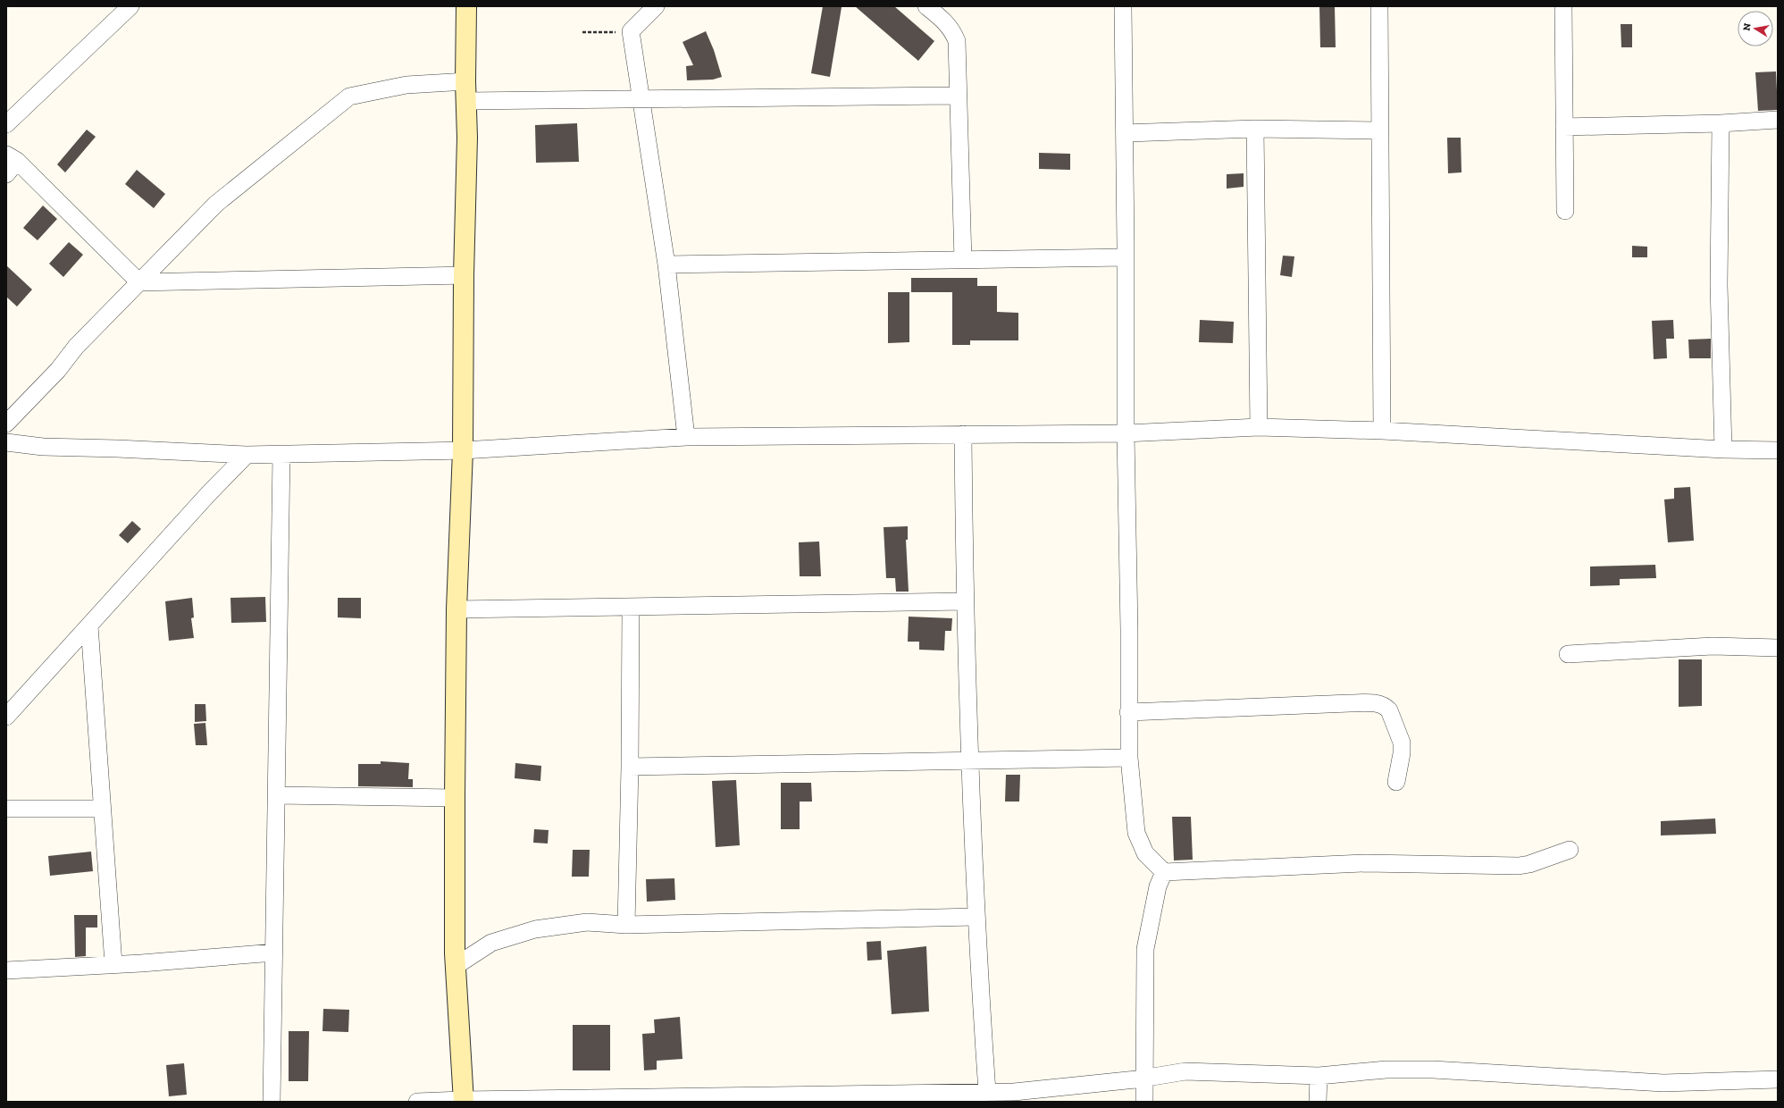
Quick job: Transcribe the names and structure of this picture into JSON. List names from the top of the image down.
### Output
{
  "north": "left"
}
